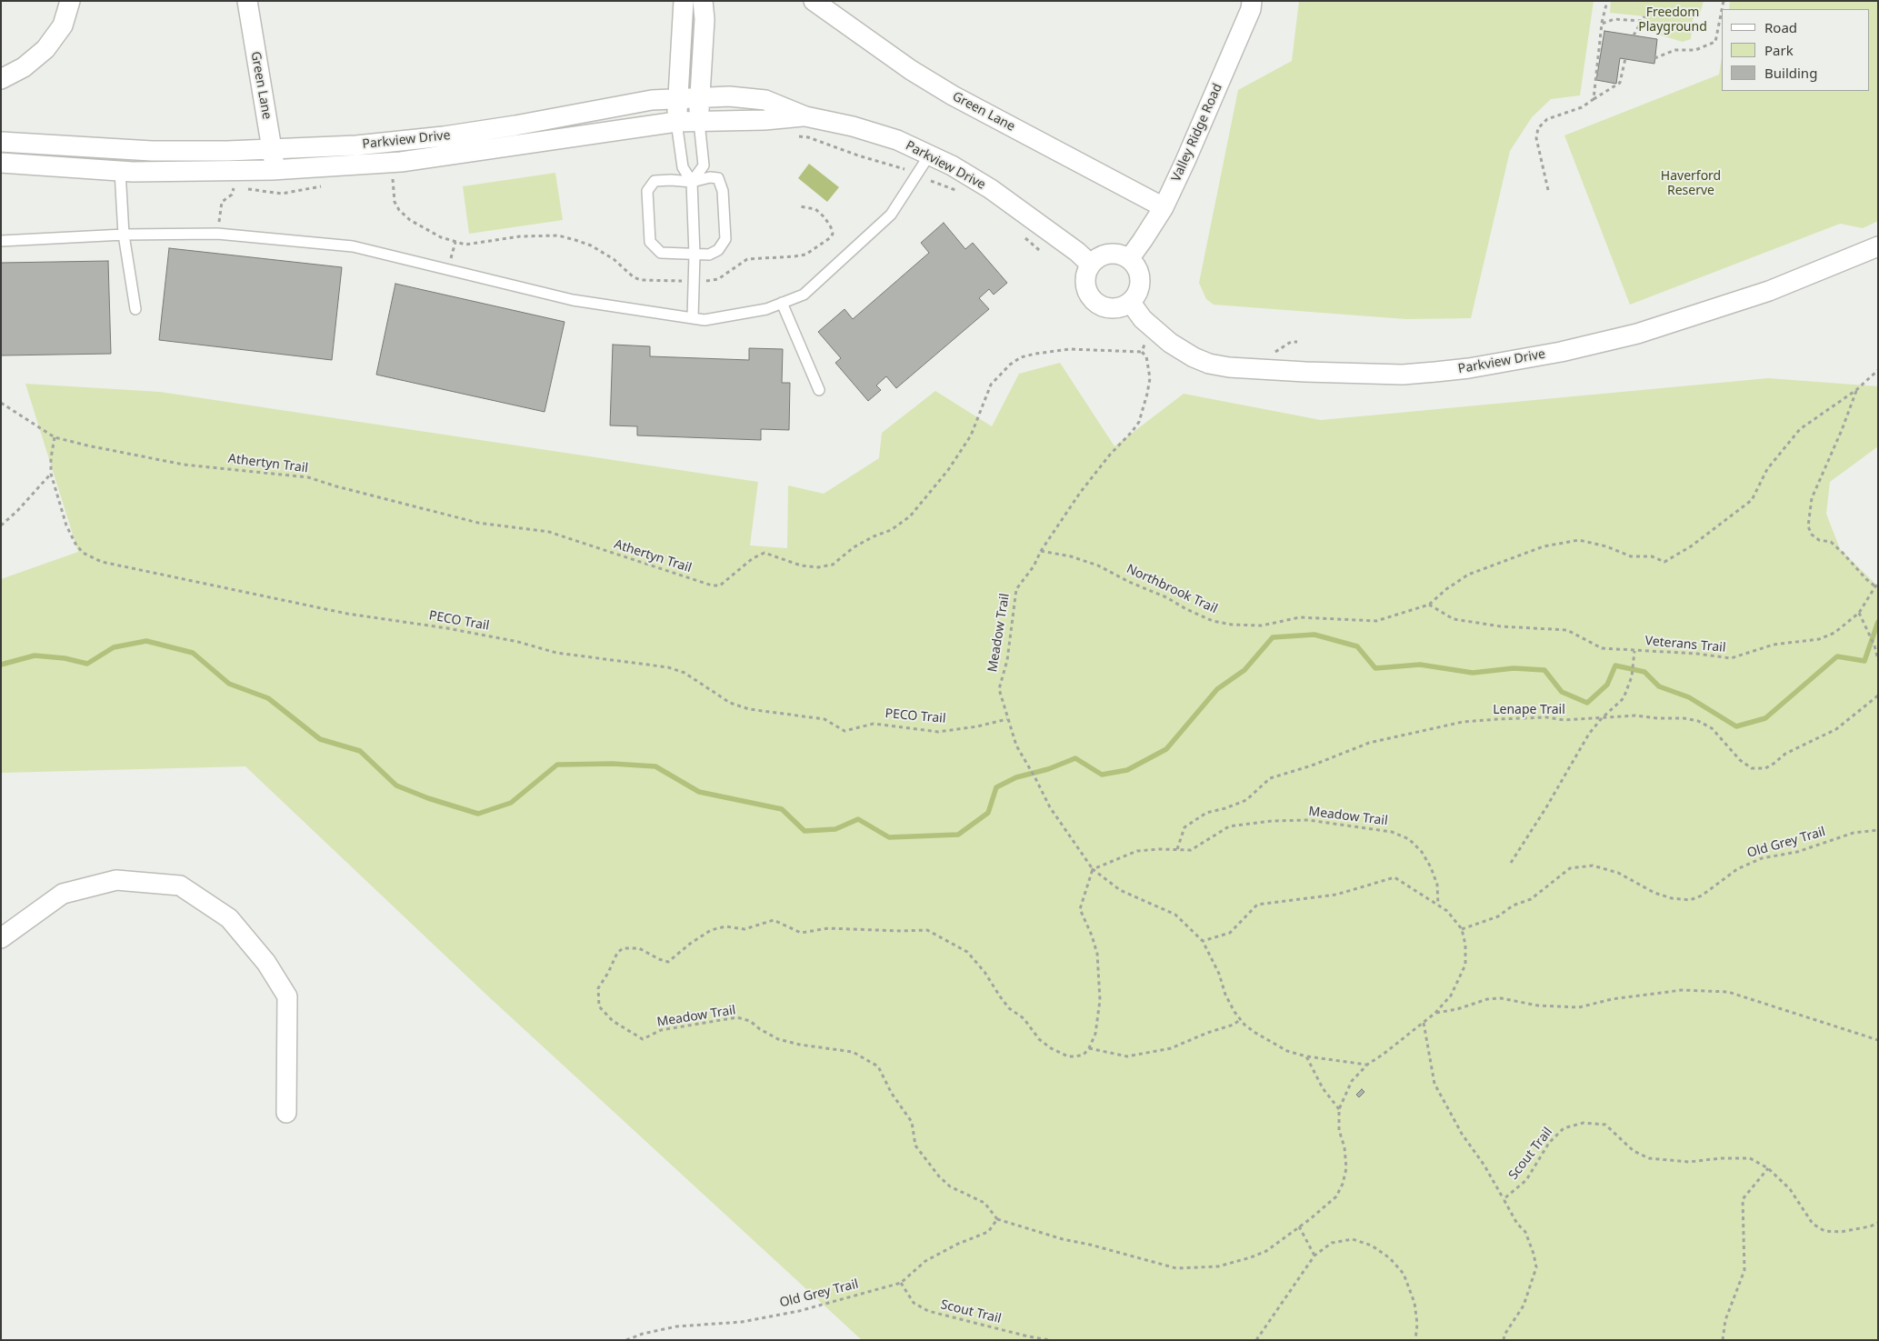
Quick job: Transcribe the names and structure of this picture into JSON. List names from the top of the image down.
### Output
{
  "streets": {
    "street": ["Green Lane", "Valley Ridge Road", "Parkview Drive"],
    "path": [
      "Athertyn Trail",
      "Northbrook Trail",
      "PECO Trail",
      "Meadow Trail",
      "Veterans Trail",
      "Lenape Trail",
      "Old Grey Trail",
      "Scout Trail"
    ]
  },
  "crossings": [
    ["Green Lane", "Valley Ridge Road"],
    ["Green Lane", "Parkview Drive"],
    ["Valley Ridge Road", "Parkview Drive"],
    ["Athertyn Trail", "PECO Trail"],
    ["Athertyn Trail", "Meadow Trail"],
    ["Northbrook Trail", "Meadow Trail"],
    ["Northbrook Trail", "Veterans Trail"],
    ["PECO Trail", "Meadow Trail"],
    ["Meadow Trail", "Lenape Trail"],
    ["Meadow Trail", "Old Grey Trail"],
    ["Old Grey Trail", "Scout Trail"]
  ],
  "parks": ["Freedom Playground", "Haverford Reserve"],
  "legend": ["Road", "Park", "Building"]
}
